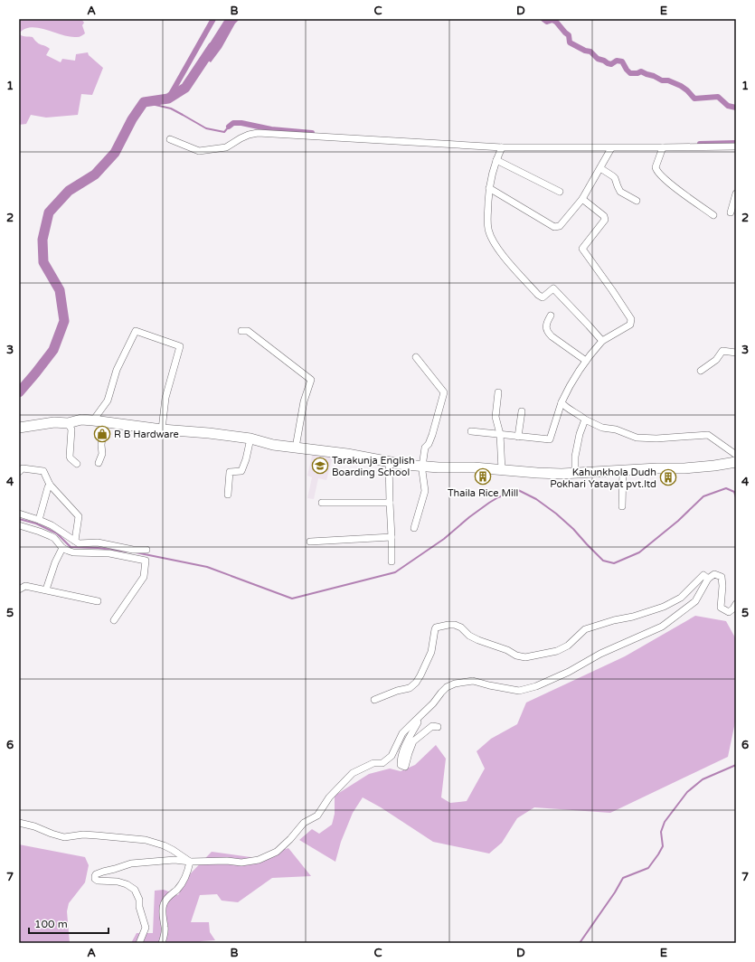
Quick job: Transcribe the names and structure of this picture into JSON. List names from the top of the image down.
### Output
{
  "places": {
    "shop": ["R B Hardware"],
    "school or university": ["Tarakunja English Boarding School"],
    "building": ["Thaila Rice Mill", "Kahunkhola Dudh Pokhari Yatayat pvt.ltd"]
  },
  "scale_bar": "100 m",
  "grid": {
    "columns": [
      "A",
      "B",
      "C",
      "D",
      "E"
    ],
    "rows": [
      "1",
      "2",
      "3",
      "4",
      "5",
      "6",
      "7"
    ]
  }
}
